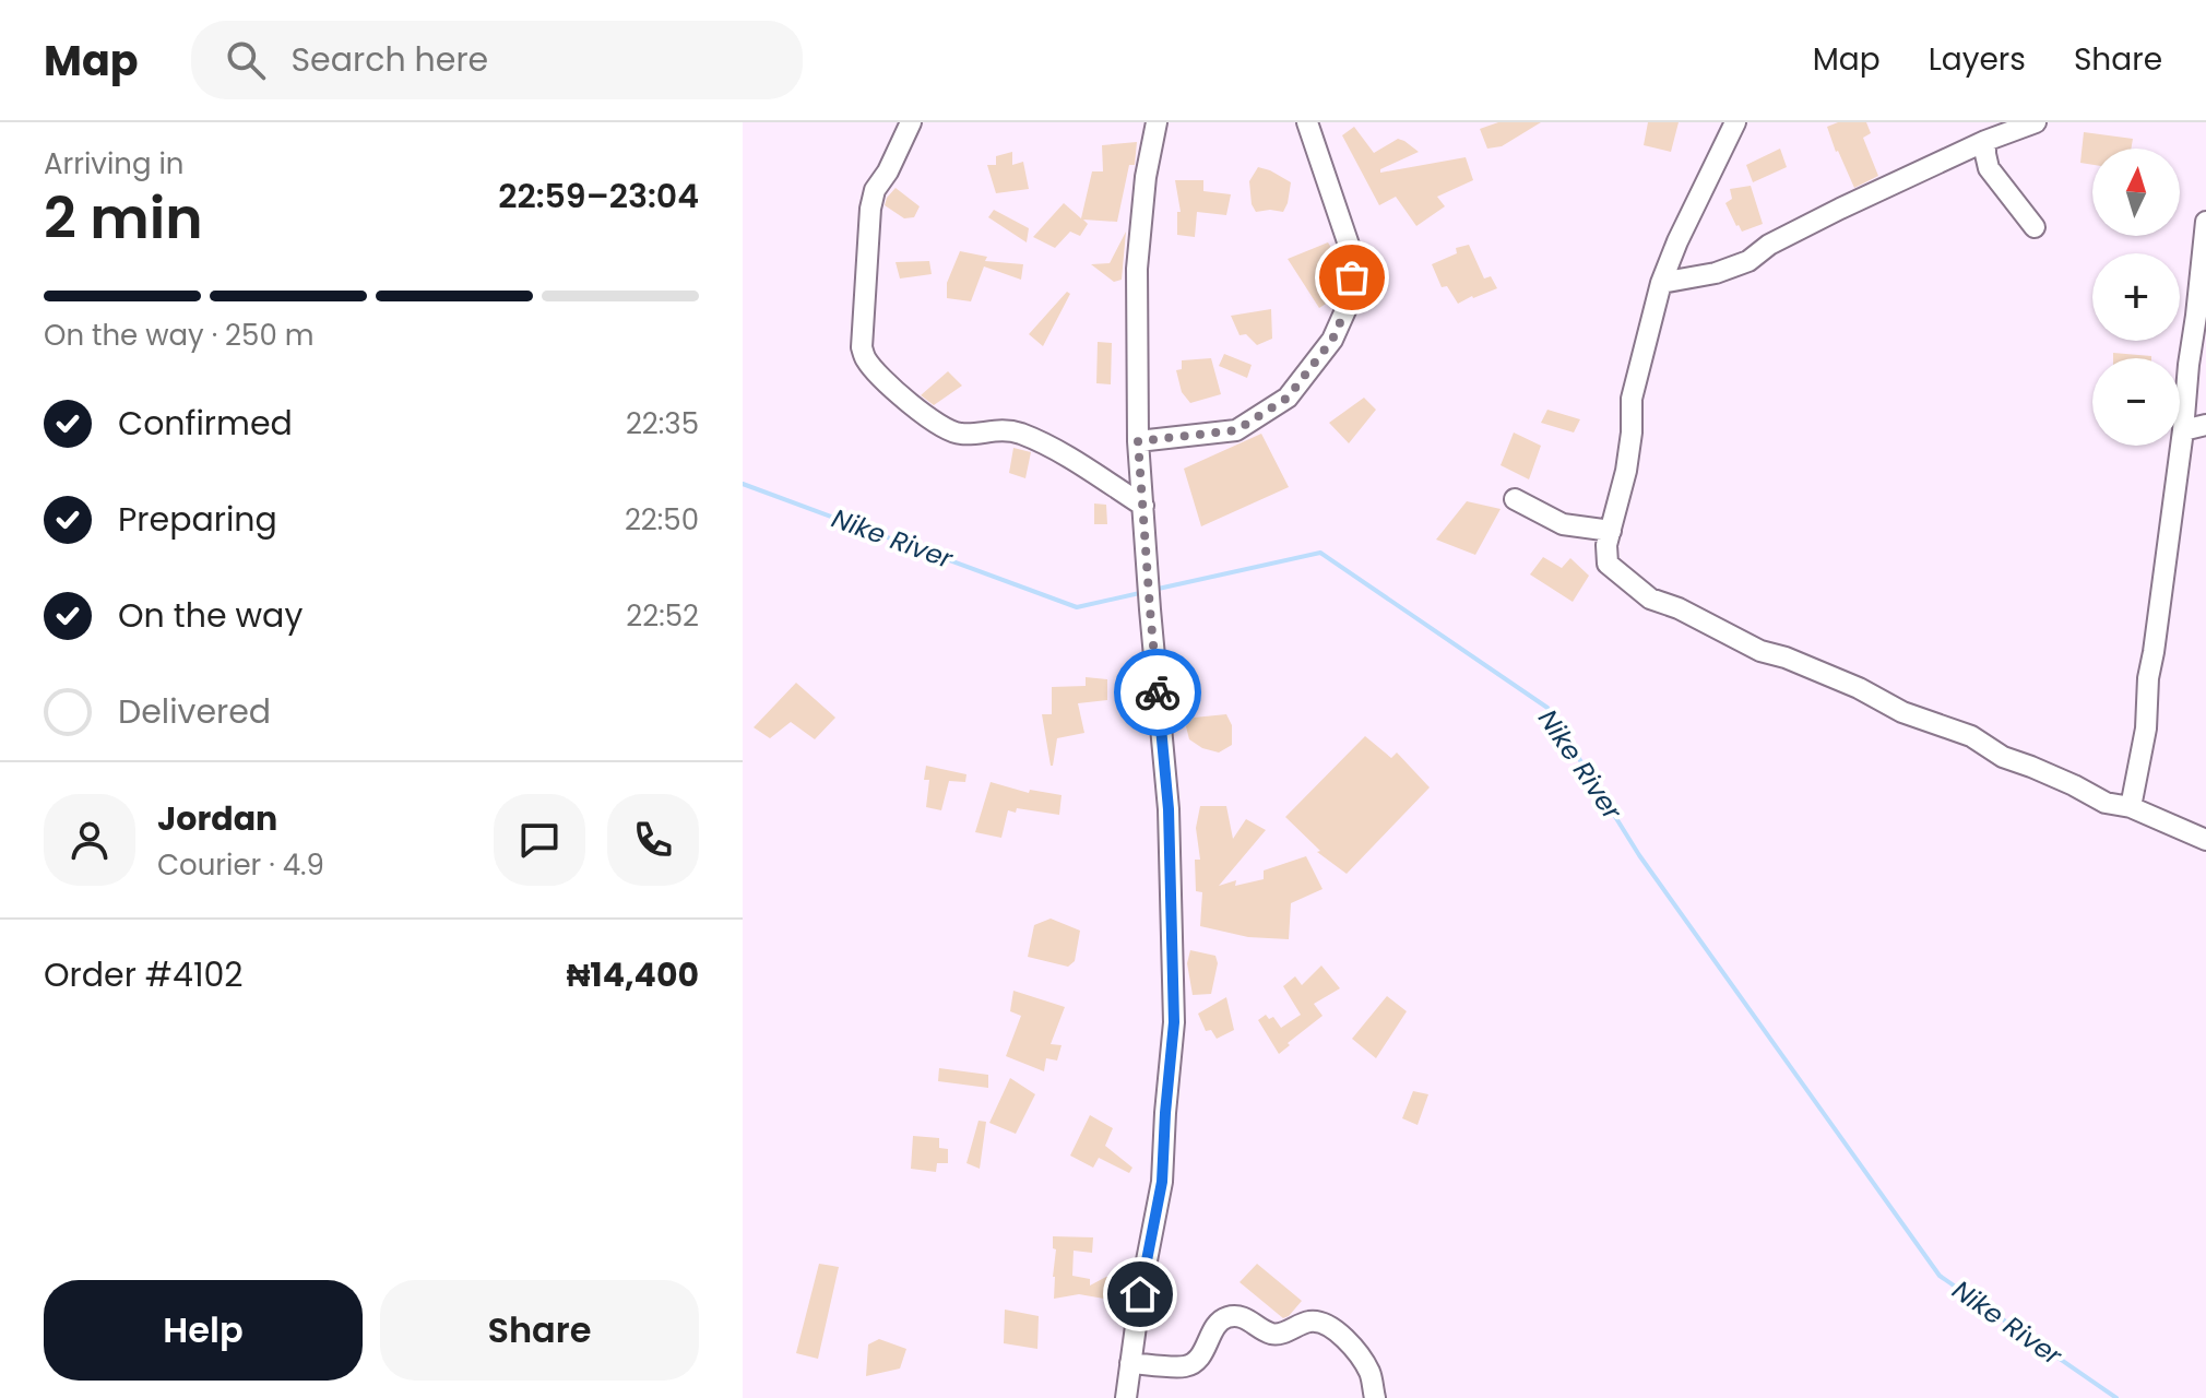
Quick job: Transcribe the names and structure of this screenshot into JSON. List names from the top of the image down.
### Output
{
  "water": ["Nike River"],
  "north": "top",
  "page": {
    "header": "Map",
    "search": "Search here",
    "nav": ["Map", "Layers", "Share"],
    "heading": ["2 min", "Arriving in", "22:59–23:04"],
    "panel": [
      "Jordan",
      "Courier · 4.9",
      "Order #4102",
      "₦14,400"
    ],
    "map_buttons": ["+", "−"],
    "bar": "On the way · 250 m",
    "list": [
      ["Confirmed", "22:35"],
      ["Preparing", "22:50"],
      ["On the way", "22:52"],
      "Delivered"
    ],
    "buttons": ["Help", "Share"]
  }
}
